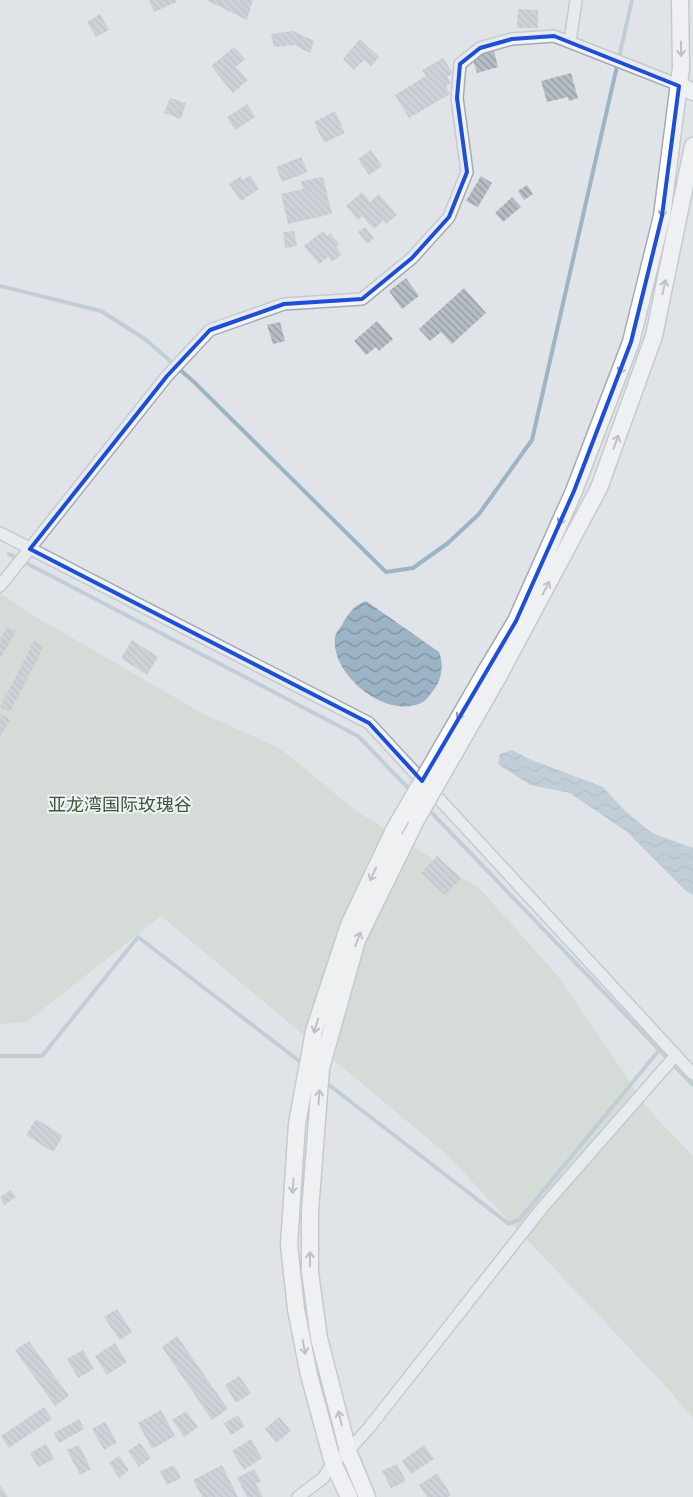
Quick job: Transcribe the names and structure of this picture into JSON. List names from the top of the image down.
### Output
{
  "parks": ["亚龙湾国际玫瑰谷"]
}
